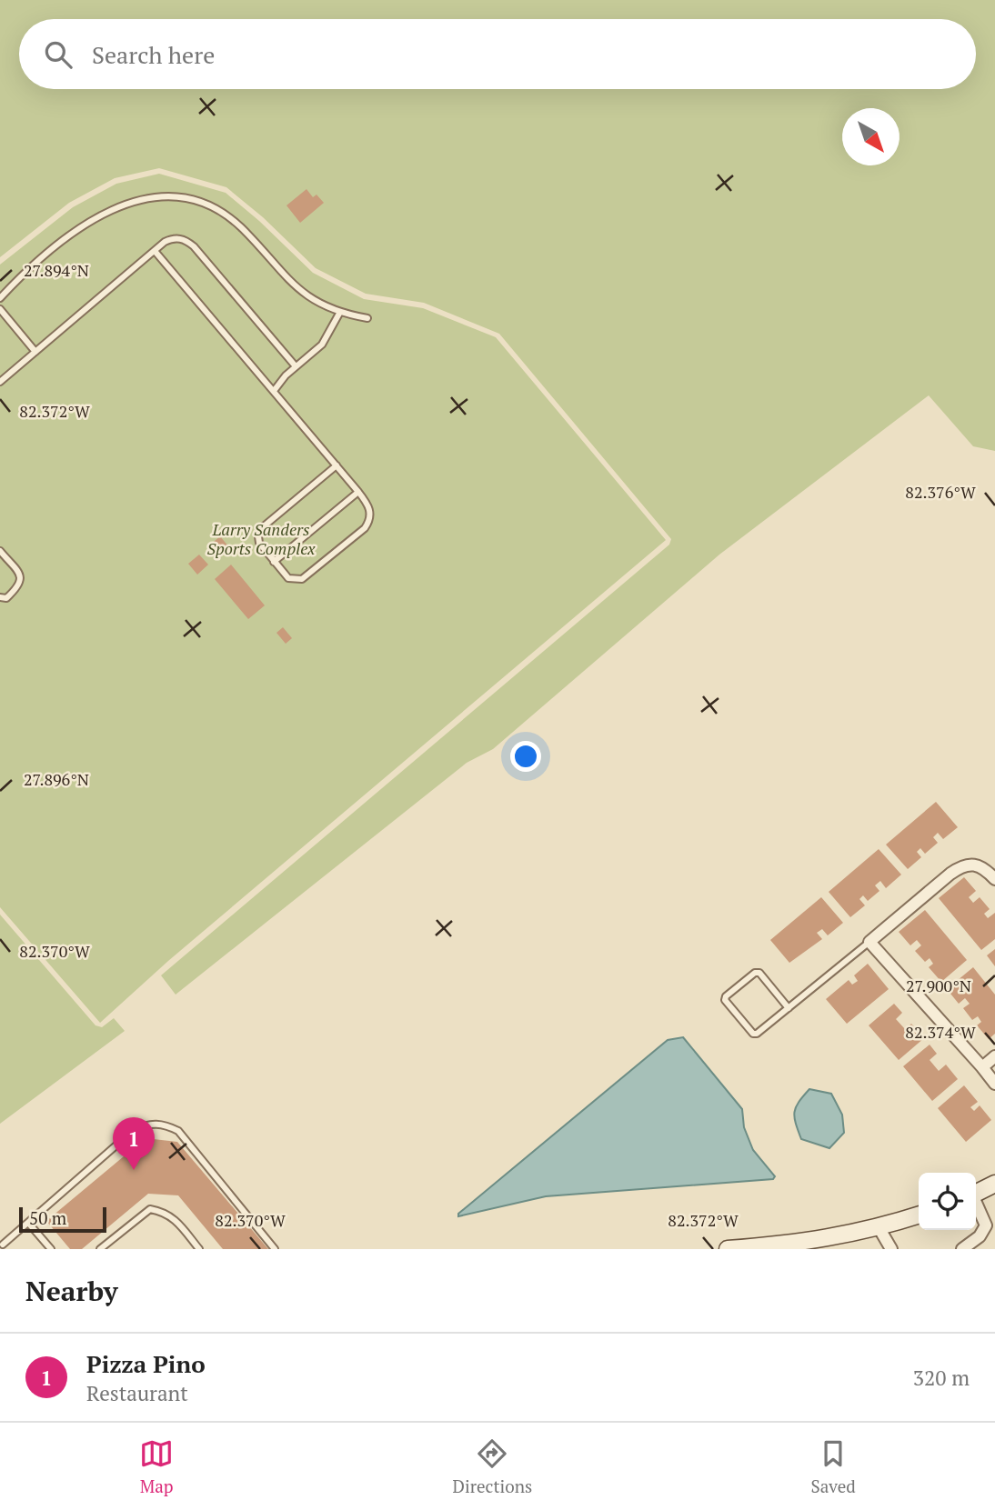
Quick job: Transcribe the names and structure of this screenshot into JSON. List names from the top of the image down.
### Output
{
  "parks": ["Larry Sanders Sports Complex"],
  "scale_bar": "50 m",
  "north": "bottom right",
  "page": {
    "search": "Search here",
    "pins": "1",
    "scale": "50 m",
    "heading": "Nearby",
    "list": [
      {
        "mark": "1",
        "name": "Pizza Pino",
        "note": "Restaurant",
        "value": "320 m"
      }
    ],
    "nav": ["Map", "Directions", "Saved"]
  },
  "coordinates": [
    "27.894°N",
    "82.372°W",
    "82.376°W",
    "27.896°N",
    "82.370°W",
    "27.900°N",
    "82.374°W"
  ]
}
